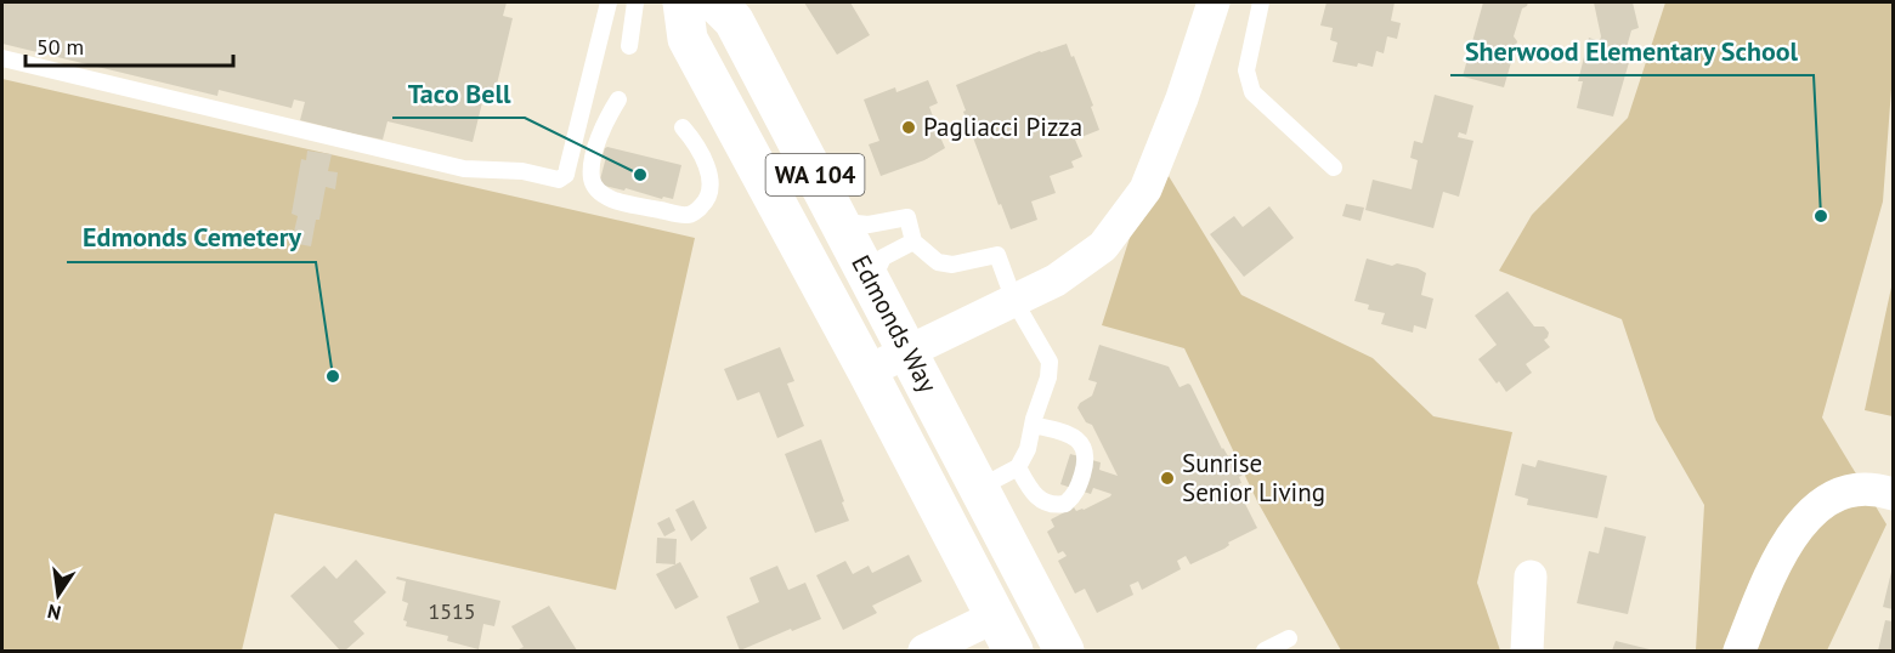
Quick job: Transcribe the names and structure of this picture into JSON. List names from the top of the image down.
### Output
{
  "streets": {
    "main road": ["WA 104", "Edmonds Way"]
  },
  "places": [
    "Pagliacci Pizza",
    "Taco Bell",
    "Sherwood Elementary School",
    "Edmonds Cemetery",
    "Sunrise Senior Living"
  ],
  "house_numbers": ["1515"],
  "scale_bar": "50 m",
  "north": "bottom"
}
